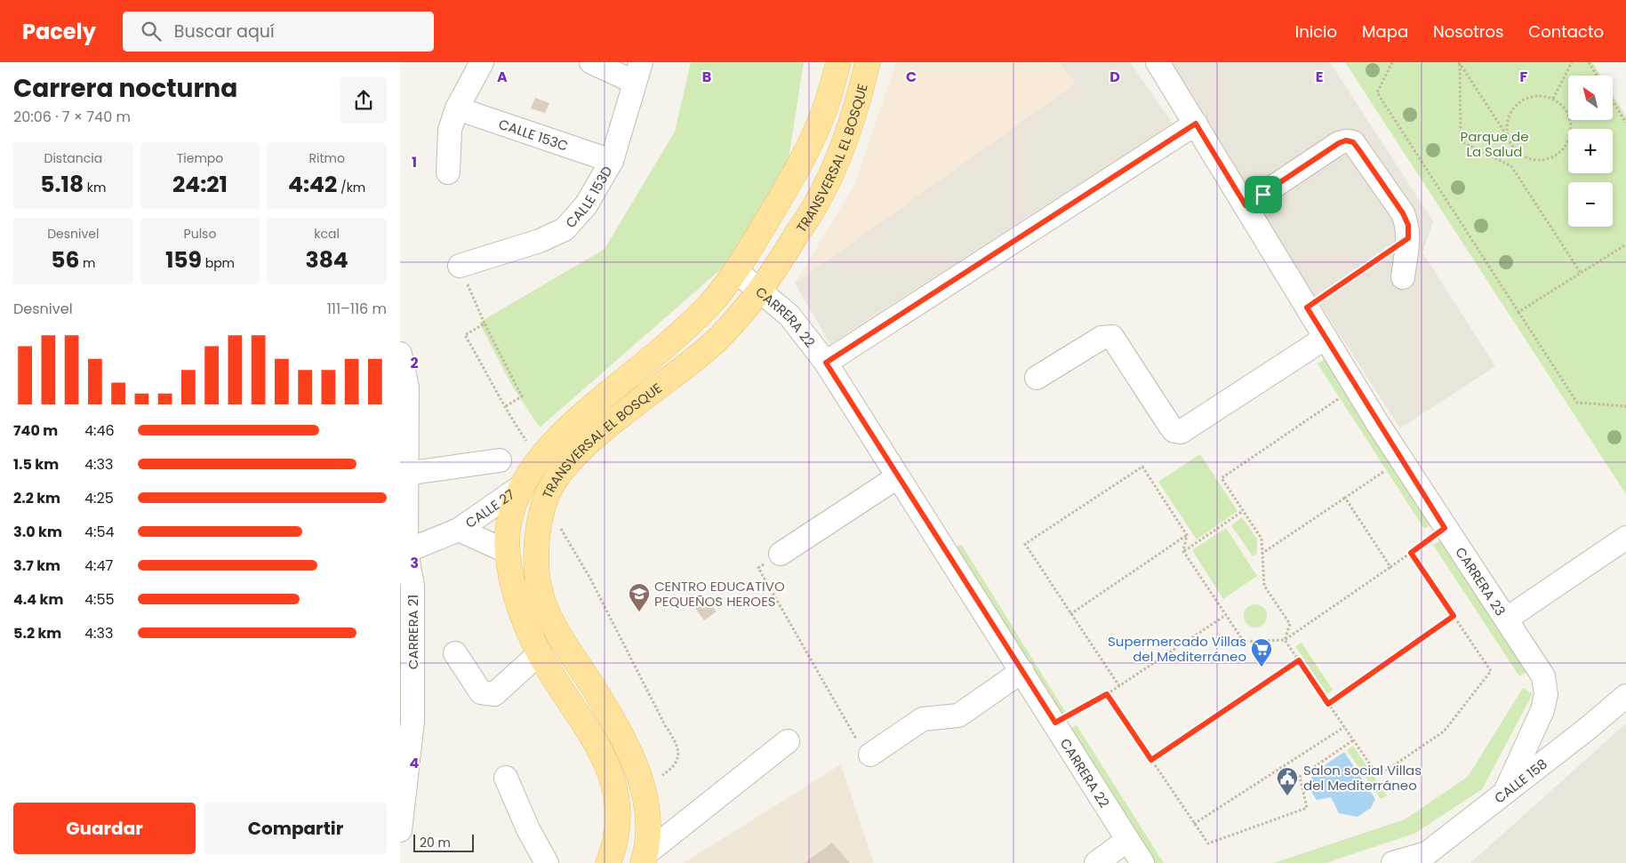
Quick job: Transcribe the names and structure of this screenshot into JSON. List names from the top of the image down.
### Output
{
  "streets": {
    "main road": ["TRANSVERSAL EL BOSQUE"],
    "street": [
      "CALLE 153C",
      "CALLE 153D",
      "CARRERA 22",
      "CALLE 27",
      "CARRERA 23",
      "CARRERA 21",
      "CALLE 158"
    ]
  },
  "crossings": [
    ["CALLE 153C", "CALLE 153D"],
    ["TRANSVERSAL EL BOSQUE", "CARRERA 22"],
    ["TRANSVERSAL EL BOSQUE", "CALLE 27"],
    ["CALLE 27", "CARRERA 21"],
    ["CARRERA 23", "CALLE 158"]
  ],
  "parks": ["Parque de La Salud"],
  "places": {
    "school or university": ["CENTRO EDUCATIVO PEQUEÑOS HEROES"],
    "supermarket": ["Supermercado Villas del Mediterráneo"],
    "public building": ["Salon social Villas del Mediterráneo"]
  },
  "scale_bar": "20 m",
  "north": "top left",
  "page": {
    "header": "Pacely",
    "search": "Buscar aquí",
    "nav": [
      "Inicio",
      "Mapa",
      "Nosotros",
      "Contacto"
    ],
    "heading": ["Carrera nocturna", "20:06 · 7 × 740 m"],
    "map_buttons": ["+", "−"],
    "stats": [
      ["Distancia", "5.18 km"],
      ["Tiempo", "24:21"],
      ["Ritmo", "4:42 /km"],
      ["Desnivel", "56 m"],
      ["Pulso", "159 bpm"],
      ["kcal", "384"]
    ],
    "chart": ["Desnivel", "111–116 m"],
    "list": [
      {
        "name": "740 m",
        "note": "4:46"
      },
      {
        "name": "1.5 km",
        "note": "4:33"
      },
      {
        "name": "2.2 km",
        "note": "4:25"
      },
      {
        "name": "3.0 km",
        "note": "4:54"
      },
      {
        "name": "3.7 km",
        "note": "4:47"
      },
      {
        "name": "4.4 km",
        "note": "4:55"
      },
      {
        "name": "5.2 km",
        "note": "4:33"
      }
    ],
    "buttons": ["Guardar", "Compartir"],
    "scale": "20 m"
  },
  "grid": {
    "columns": [
      "A",
      "B",
      "C",
      "D",
      "E",
      "F"
    ],
    "rows": [
      "1",
      "2",
      "3",
      "4"
    ]
  }
}
